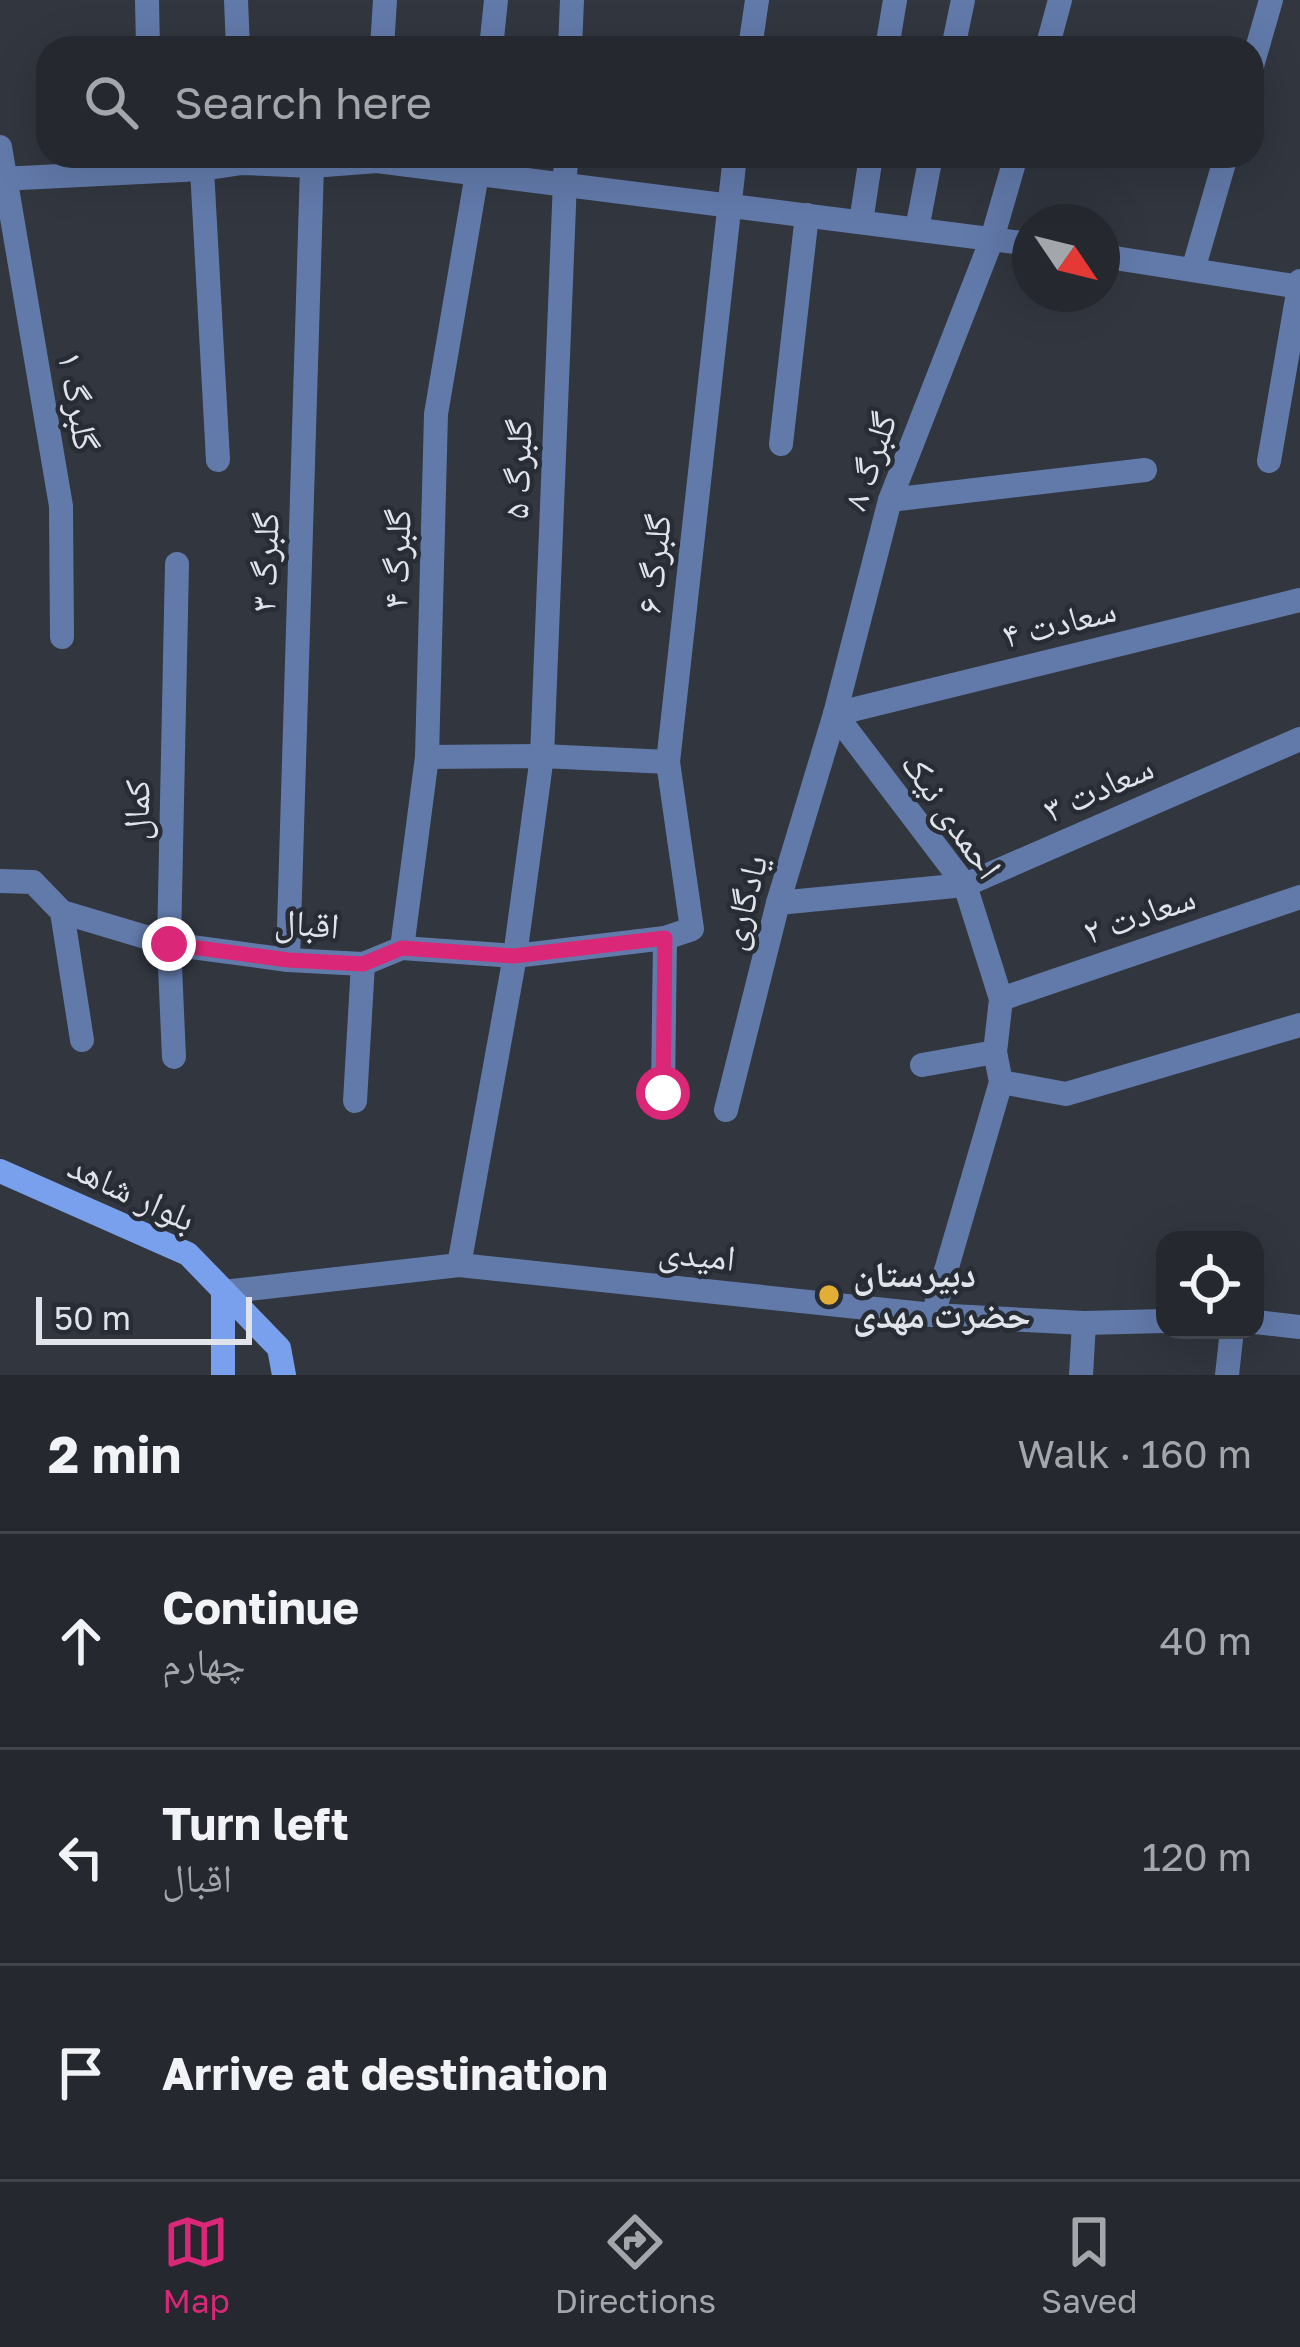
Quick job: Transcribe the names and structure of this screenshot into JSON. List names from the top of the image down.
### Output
{
  "streets": {
    "main road": ["بلوار شاهد"],
    "street": [
      "گلبرگ ۱",
      "گلبرگ ۸",
      "گلبرگ ۵",
      "گلبرگ ۴",
      "گلبرگ ۳",
      "گلبرگ ۶",
      "سعادت ۴",
      "سعادت ۳",
      "کمال",
      "احمدی نیک",
      "یادگاری",
      "سعادت ۲",
      "اقبال",
      "امیدی"
    ]
  },
  "crossings": [
    ["گلبرگ ۸", "سعادت ۴"],
    ["گلبرگ ۸", "احمدی نیک"],
    ["گلبرگ ۸", "یادگاری"],
    ["گلبرگ ۵", "اقبال"],
    ["گلبرگ ۵", "امیدی"],
    ["گلبرگ ۴", "اقبال"],
    ["گلبرگ ۳", "اقبال"],
    ["گلبرگ ۶", "اقبال"],
    ["سعادت ۴", "احمدی نیک"],
    ["سعادت ۴", "یادگاری"],
    ["سعادت ۳", "احمدی نیک"],
    ["سعادت ۳", "یادگاری"],
    ["کمال", "اقبال"],
    ["احمدی نیک", "یادگاری"],
    ["احمدی نیک", "سعادت ۲"],
    ["احمدی نیک", "امیدی"],
    ["بلوار شاهد", "امیدی"]
  ],
  "places": ["دبیرستان حضرت مهدی"],
  "scale_bar": "50 m",
  "north": "bottom right",
  "page": {
    "search": "Search here",
    "scale": "50 m",
    "heading": ["2 min", "Walk · 160 m"],
    "list": [
      ["Continue", "چهارم", "40 m"],
      ["Turn left", "اقبال", "120 m"],
      "Arrive at destination"
    ],
    "nav": ["Map", "Directions", "Saved"]
  }
}
